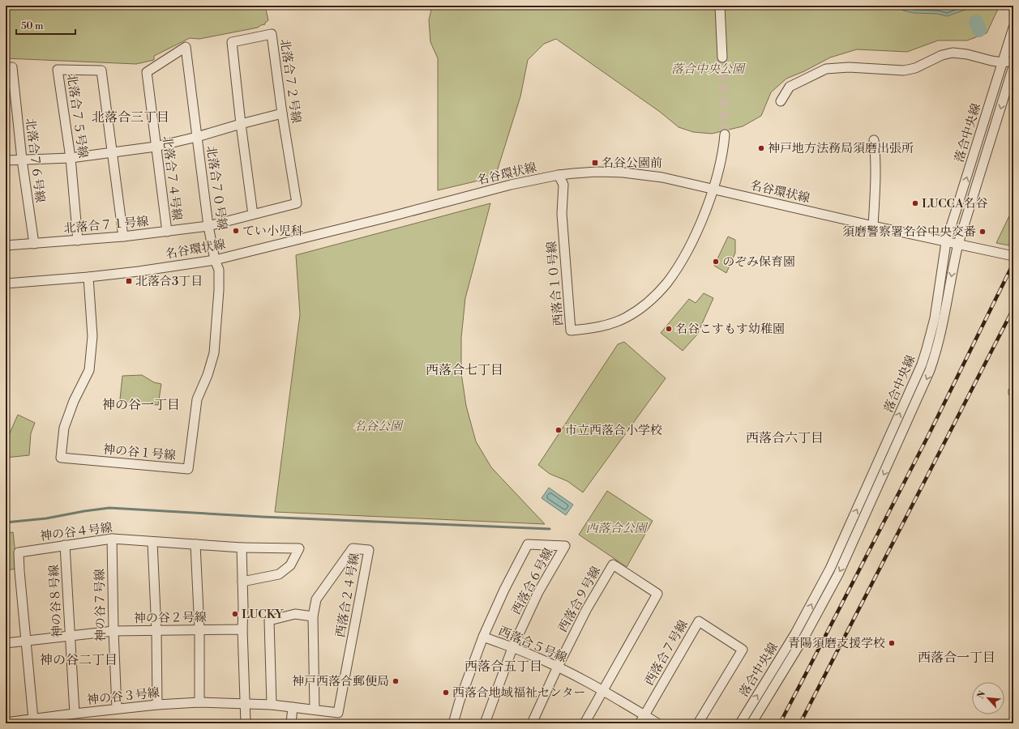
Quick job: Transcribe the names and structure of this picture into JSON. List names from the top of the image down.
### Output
{
  "streets": {
    "street": [
      "北落合７２号線",
      "北落合７５号線",
      "落合中央線",
      "北落合７６号線",
      "名谷環状線",
      "北落合７４号線",
      "北落合７０号線",
      "北落合７１号線",
      "西落合１０号線",
      "神の谷１号線",
      "神の谷４号線",
      "西落合６号線",
      "西落合２４号線",
      "西落合９号線",
      "神の谷８号線",
      "神の谷７号線",
      "神の谷２号線",
      "西落合５号線",
      "西落合７号線",
      "神の谷３号線"
    ]
  },
  "crossings": [
    ["北落合７２号線", "北落合７０号線"],
    ["北落合７２号線", "北落合７１号線"],
    ["北落合７５号線", "北落合７０号線"],
    ["北落合７５号線", "北落合７１号線"],
    ["落合中央線", "名谷環状線"],
    ["北落合７６号線", "北落合７０号線"],
    ["北落合７６号線", "北落合７１号線"],
    ["名谷環状線", "北落合７０号線"],
    ["名谷環状線", "西落合１０号線"],
    ["名谷環状線", "神の谷１号線"],
    ["北落合７４号線", "北落合７０号線"],
    ["北落合７４号線", "北落合７１号線"],
    ["北落合７０号線", "北落合７１号線"],
    ["北落合７０号線", "神の谷１号線"],
    ["神の谷４号線", "神の谷８号線"],
    ["神の谷４号線", "神の谷７号線"],
    ["神の谷４号線", "神の谷２号線"],
    ["神の谷４号線", "神の谷３号線"],
    ["西落合６号線", "西落合５号線"],
    ["西落合２４号線", "神の谷３号線"],
    ["西落合９号線", "西落合５号線"],
    ["神の谷８号線", "神の谷２号線"],
    ["神の谷８号線", "神の谷３号線"],
    ["神の谷７号線", "神の谷２号線"],
    ["神の谷７号線", "神の谷３号線"],
    ["西落合５号線", "西落合７号線"]
  ],
  "districts": [
    "北落合三丁目",
    "西落合七丁目",
    "神の谷一丁目",
    "西落合六丁目",
    "西落合一丁目",
    "神の谷二丁目",
    "西落合五丁目"
  ],
  "parks": ["落合中央公園", "名谷公園", "西落合公園"],
  "places": {
    "other": [
      "神戸地方法務局須磨出張所",
      "LUCCA名谷",
      "てい小児科",
      "須磨警察署名谷中央交番",
      "のぞみ保育園",
      "名谷こすもす幼稚園",
      "市立西落合小学校",
      "LUCKY",
      "青陽須磨支援学校",
      "神戸西落合郵便局",
      "西落合地域福祉センター"
    ],
    "transit": ["名谷公園前", "北落合3丁目"]
  },
  "scale_bar": "50 m",
  "north": "top left"
}
